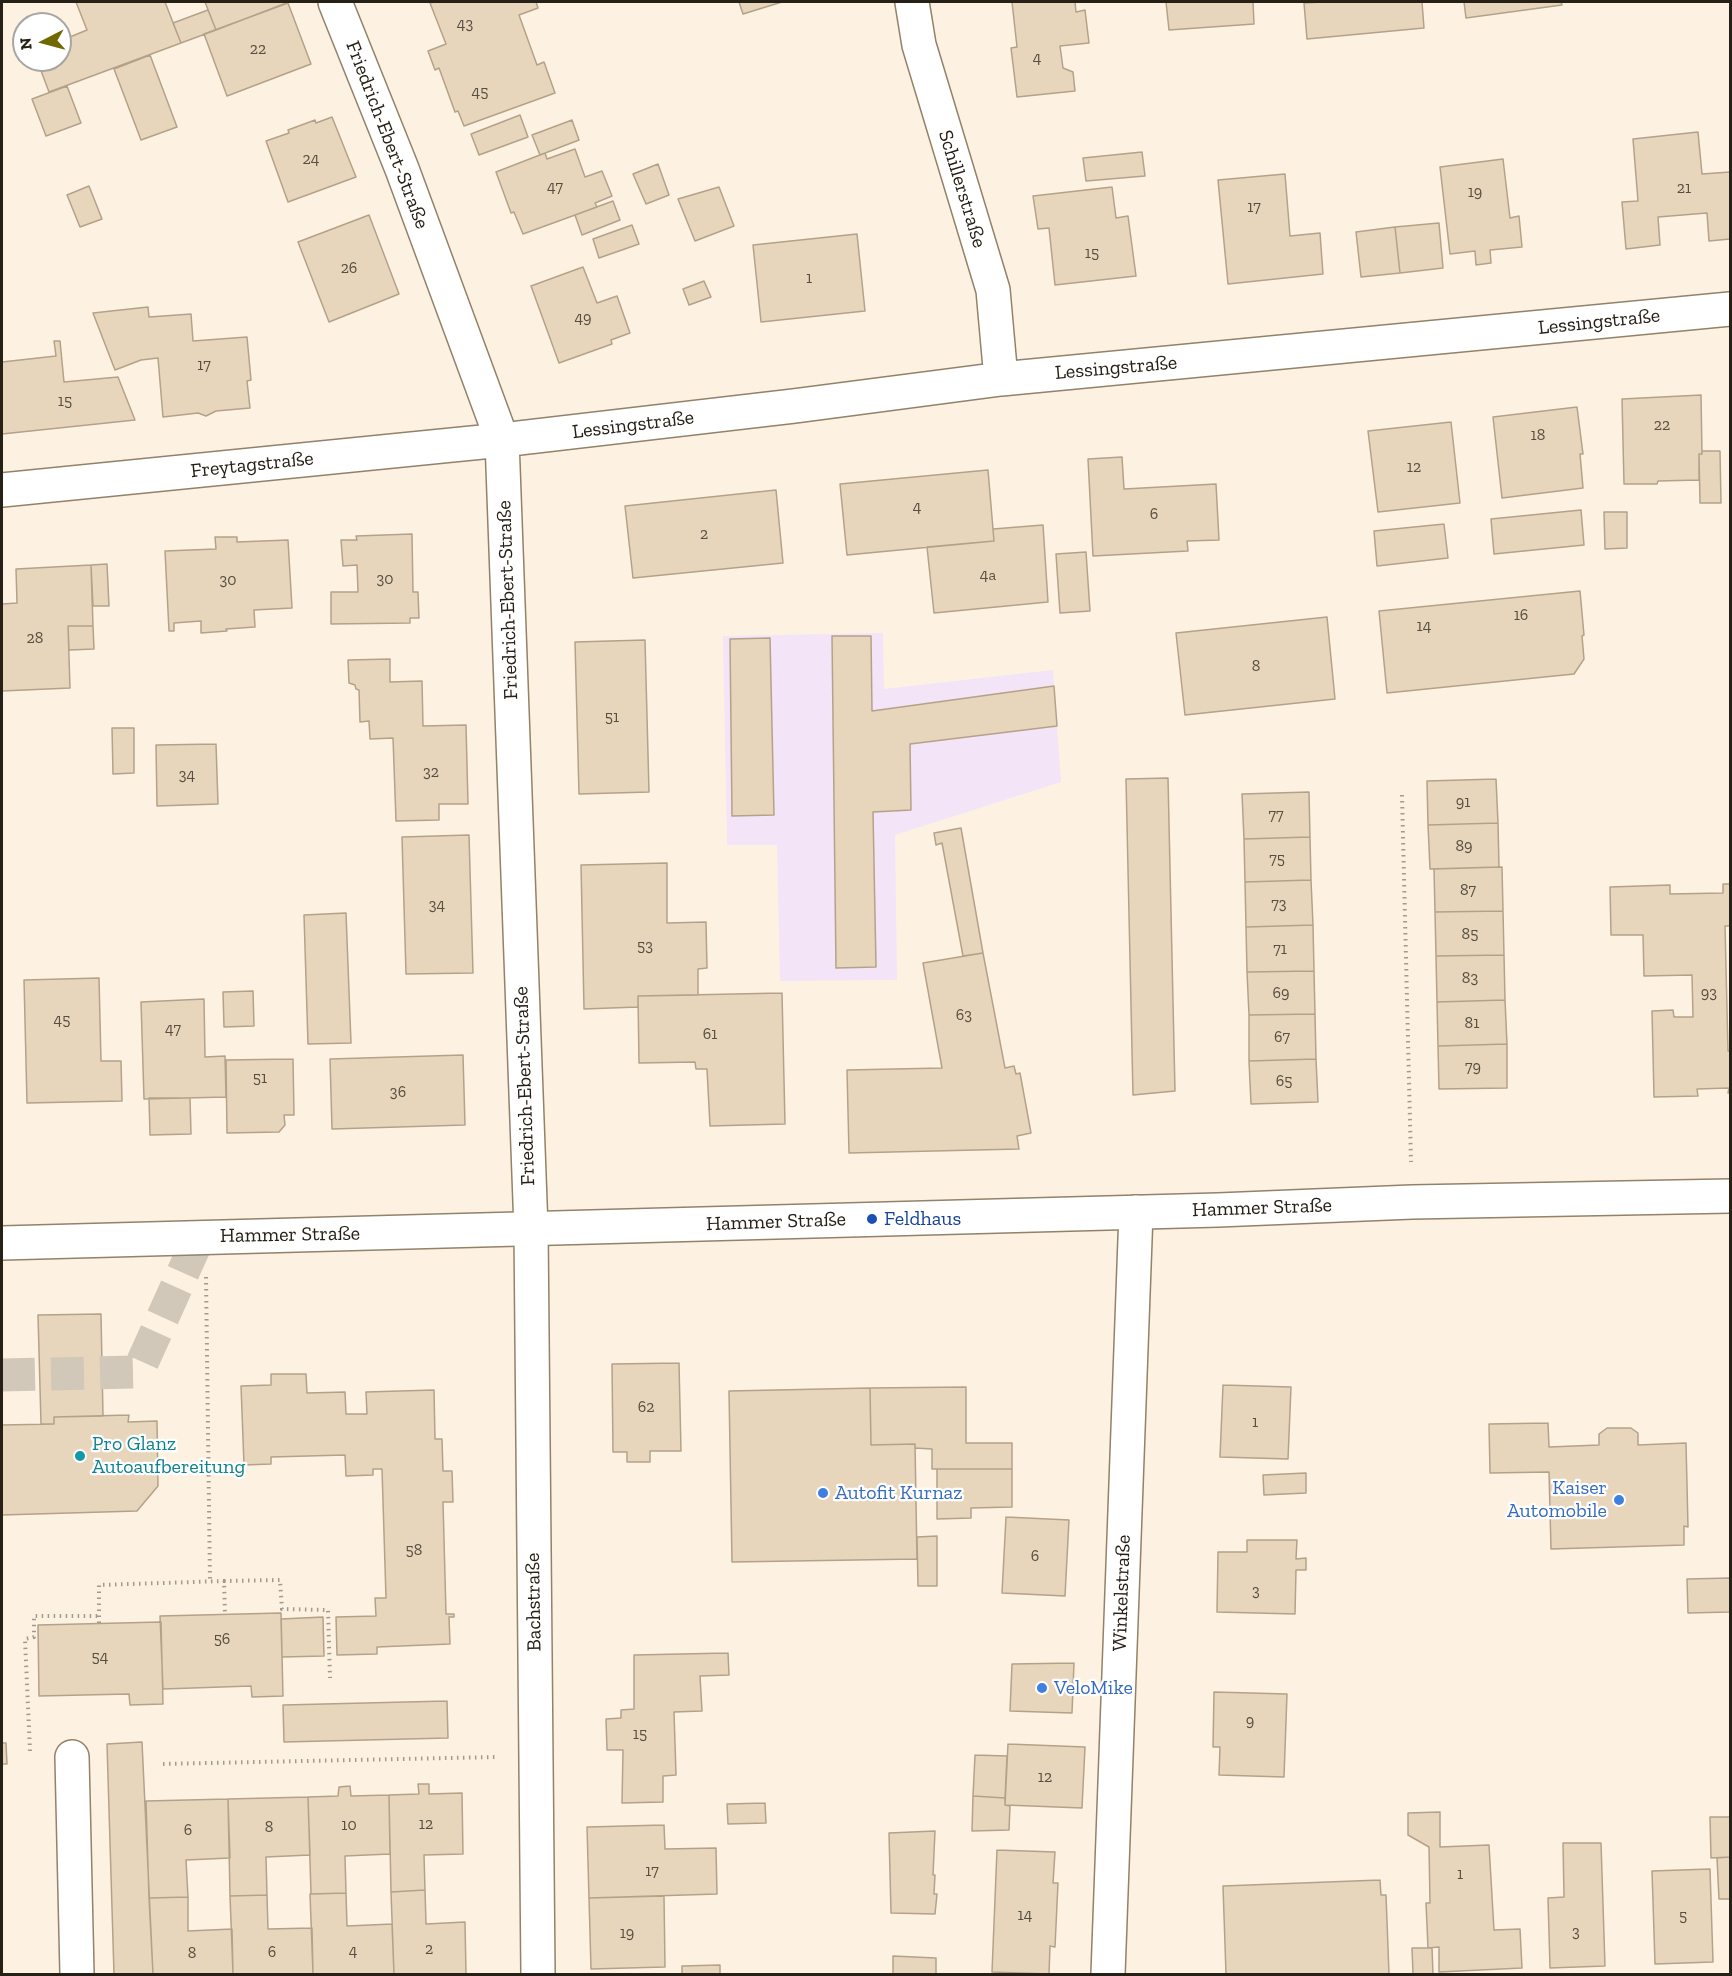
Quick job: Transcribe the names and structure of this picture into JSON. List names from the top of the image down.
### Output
{
  "streets": {
    "street": [
      "Friedrich-Ebert-Straße",
      "Schillerstraße",
      "Lessingstraße",
      "Freytagstraße",
      "Hammer Straße",
      "Winkelstraße",
      "Bachstraße"
    ]
  },
  "crossings": [
    ["Friedrich-Ebert-Straße", "Lessingstraße"],
    ["Friedrich-Ebert-Straße", "Freytagstraße"],
    ["Friedrich-Ebert-Straße", "Hammer Straße"],
    ["Friedrich-Ebert-Straße", "Bachstraße"],
    ["Schillerstraße", "Lessingstraße"],
    ["Lessingstraße", "Freytagstraße"],
    ["Hammer Straße", "Winkelstraße"],
    ["Hammer Straße", "Bachstraße"]
  ],
  "places": [
    "Feldhaus",
    "Pro Glanz Autoaufbereitung",
    "Autofit Kurnaz",
    "Kaiser Automobile",
    "VeloMike"
  ],
  "house_numbers": [
    "43",
    "22",
    "4",
    "45",
    "24",
    "47",
    "21",
    "19",
    "17",
    "15",
    "26",
    "1",
    "49",
    "17",
    "15",
    "22",
    "18",
    "12",
    "4",
    "6",
    "2",
    "4a",
    "30",
    "30",
    "16",
    "14",
    "28",
    "8",
    "51",
    "32",
    "34",
    "91",
    "77",
    "89",
    "75",
    "87",
    "73",
    "34",
    "85",
    "53",
    "71",
    "83",
    "69",
    "93",
    "63",
    "45",
    "81",
    "47",
    "61",
    "67",
    "79",
    "51",
    "65",
    "36",
    "62",
    "1",
    "58",
    "6",
    "3",
    "56",
    "54",
    "9",
    "15",
    "12",
    "12",
    "10",
    "8",
    "6",
    "17",
    "1",
    "14",
    "5",
    "3",
    "19",
    "2",
    "4",
    "6",
    "8"
  ],
  "north": "left"
}
